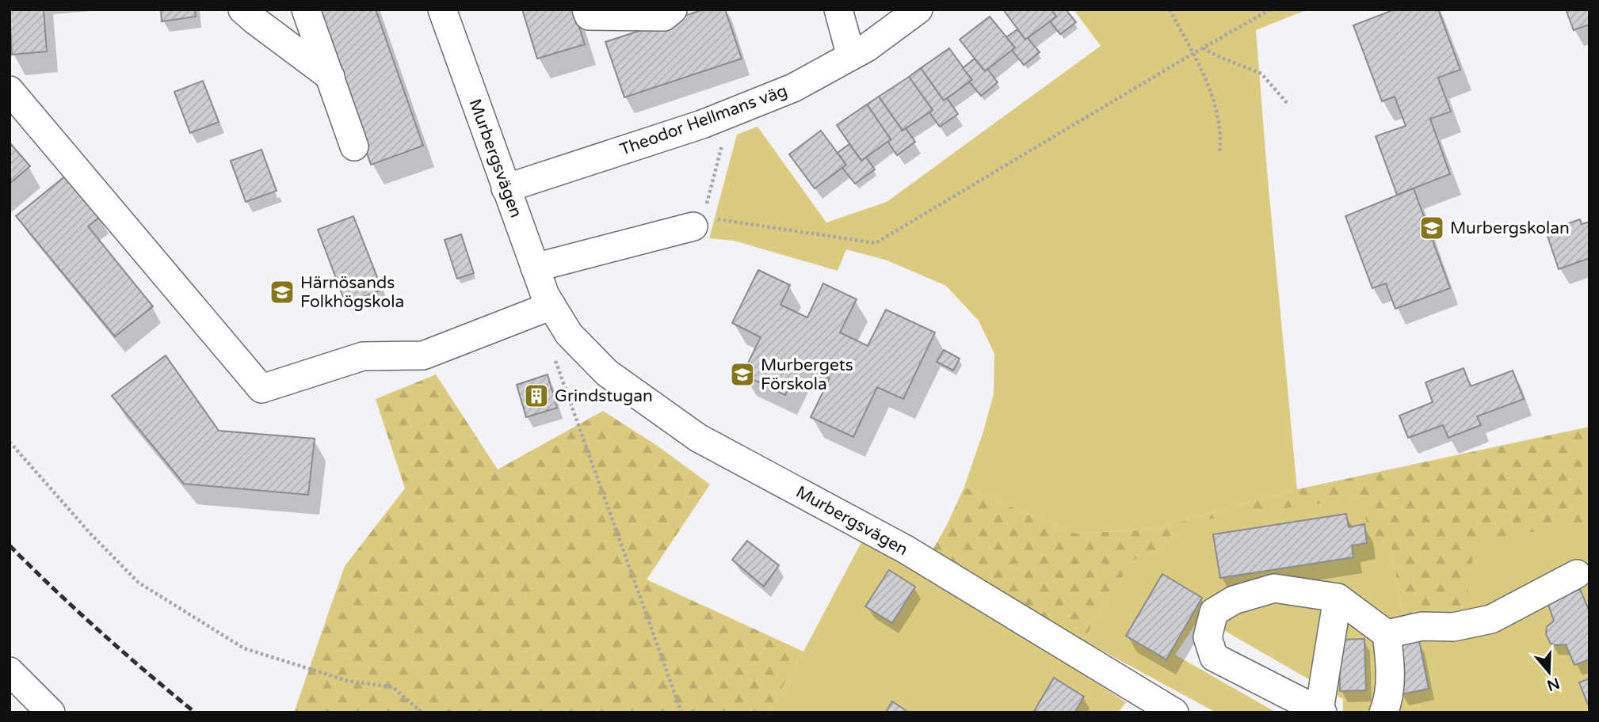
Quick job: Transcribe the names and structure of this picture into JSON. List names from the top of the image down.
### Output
{
  "streets": {
    "street": ["Theodor Hellmans väg", "Murbergsvägen"]
  },
  "crossings": [
    ["Theodor Hellmans väg", "Murbergsvägen"]
  ],
  "places": {
    "school or university": ["Murbergskolan", "Härnösands Folkhögskola", "Murbergets Förskola"],
    "building": ["Grindstugan"]
  },
  "north": "bottom"
}
